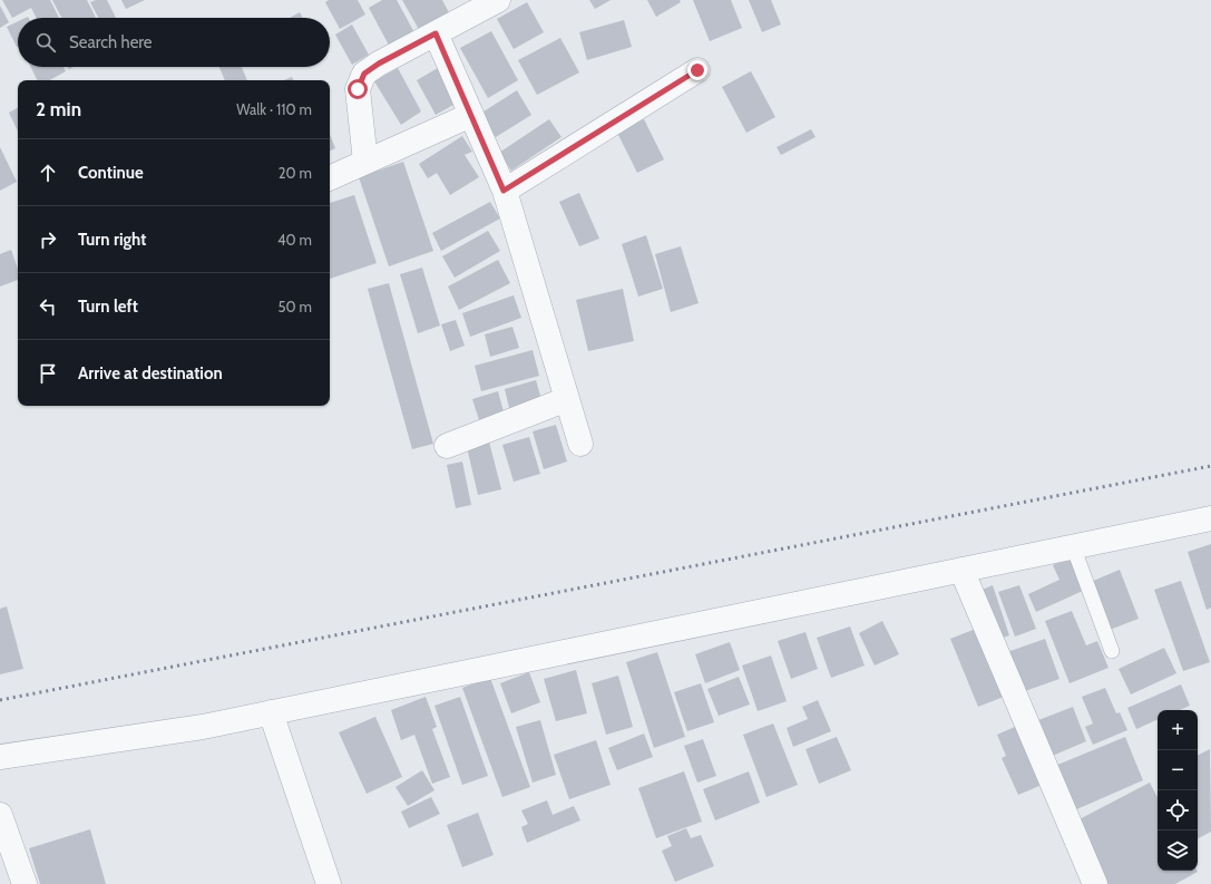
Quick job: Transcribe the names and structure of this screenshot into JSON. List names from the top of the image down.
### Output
{
  "page": {
    "search": "Search here",
    "heading": ["2 min", "Walk · 110 m"],
    "list": [
      ["Continue", "20 m"],
      ["Turn right", "40 m"],
      ["Turn left", "50 m"],
      "Arrive at destination"
    ],
    "map_buttons": ["+", "−"]
  }
}
